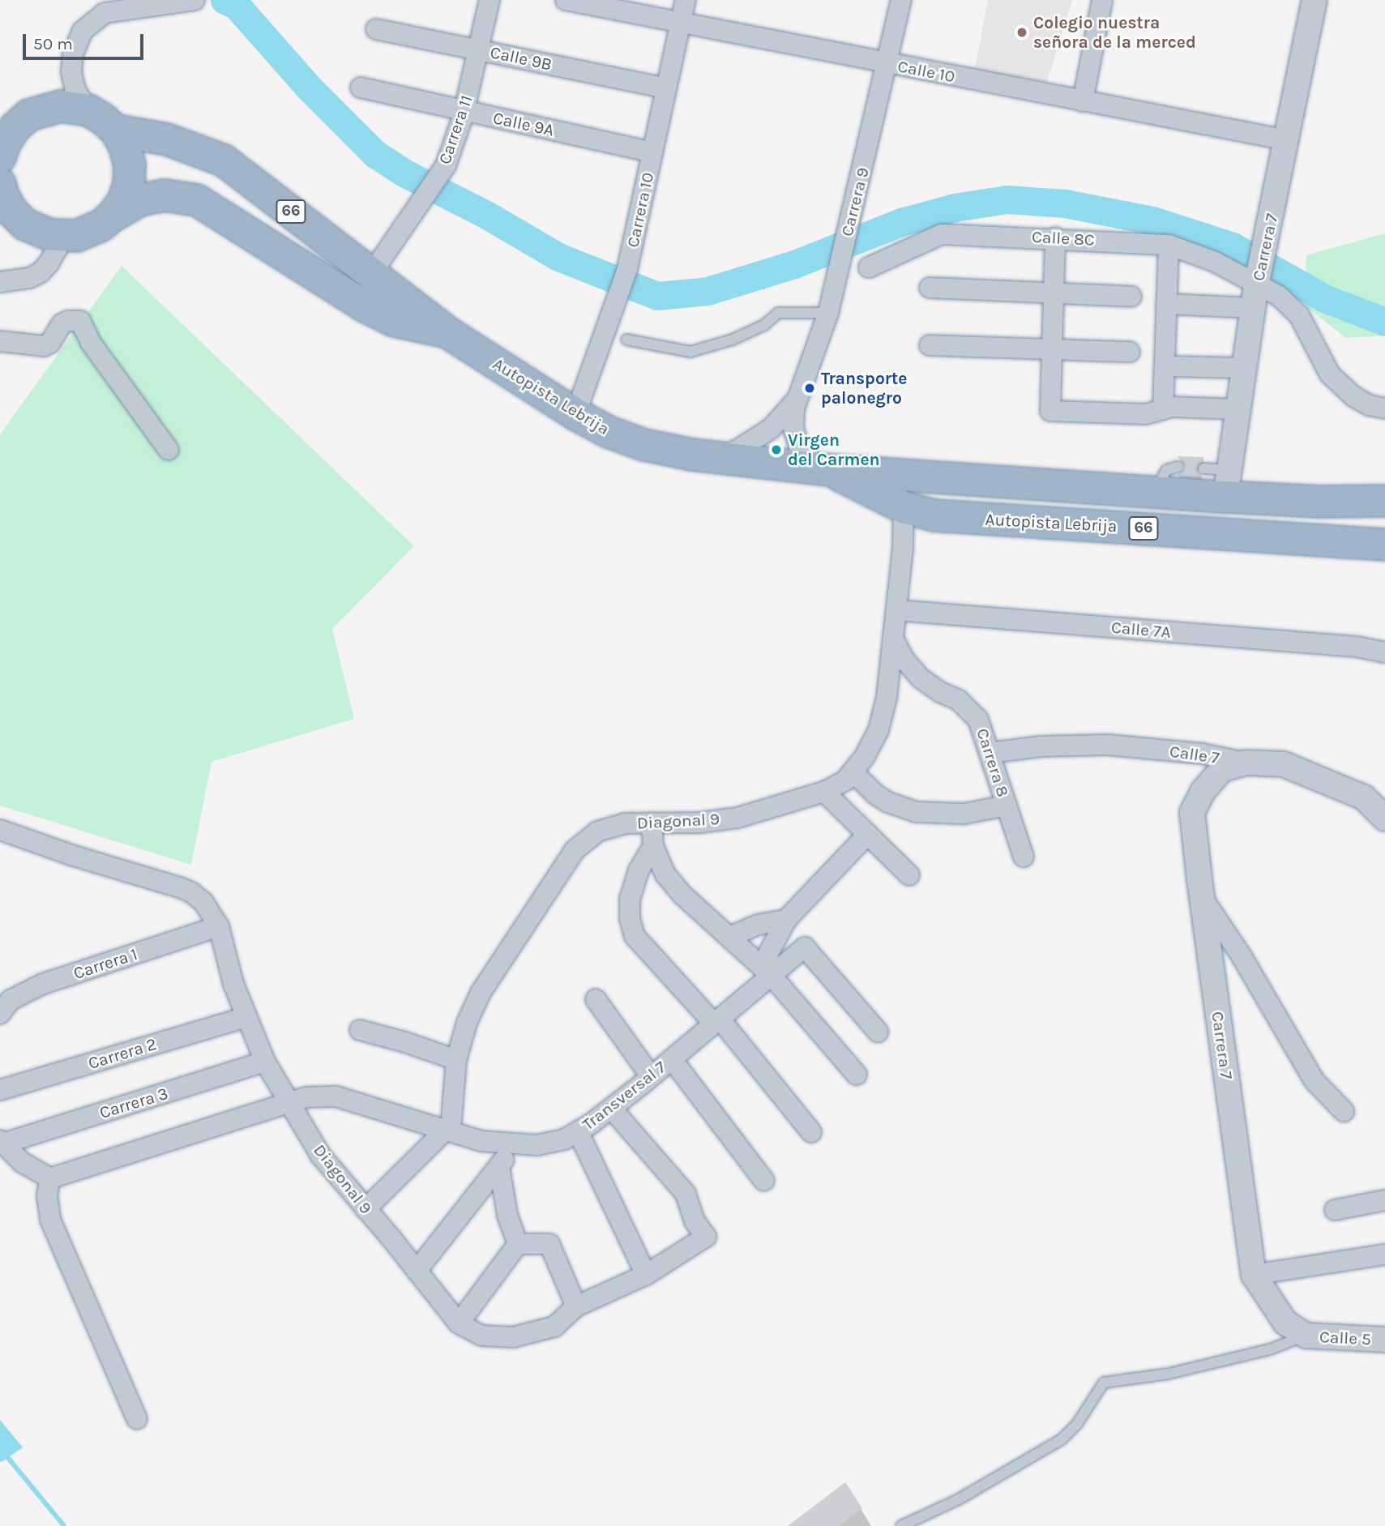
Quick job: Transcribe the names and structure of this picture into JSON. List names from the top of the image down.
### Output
{
  "streets": {
    "highway": ["66", "Autopista Lebrija"],
    "street": [
      "Calle 9B",
      "Calle 10",
      "Calle 9A",
      "Carrera 11",
      "Carrera 9",
      "Carrera 10",
      "Calle 8C",
      "Carrera 7",
      "Calle 7A",
      "Calle 7",
      "Carrera 8",
      "Diagonal 9",
      "Carrera 1",
      "Carrera 2",
      "Transversal 7",
      "Carrera 3",
      "Calle 5"
    ]
  },
  "crossings": [
    ["Calle 9B", "Carrera 11"],
    ["Calle 9B", "Carrera 10"],
    ["Calle 10", "Carrera 9"],
    ["Calle 10", "Carrera 10"],
    ["Calle 10", "Carrera 7"],
    ["Calle 9A", "Carrera 11"],
    ["Calle 9A", "Carrera 10"],
    ["Carrera 11", "Autopista Lebrija"],
    ["Carrera 9", "Autopista Lebrija"],
    ["Carrera 10", "Autopista Lebrija"],
    ["Calle 8C", "Carrera 7"],
    ["Carrera 7", "Autopista Lebrija"],
    ["Carrera 7", "Calle 7"],
    ["Carrera 7", "Calle 5"],
    ["Autopista Lebrija", "Diagonal 9"],
    ["Calle 7A", "Diagonal 9"],
    ["Calle 7", "Carrera 8"],
    ["Carrera 8", "Diagonal 9"],
    ["Diagonal 9", "Carrera 1"],
    ["Diagonal 9", "Carrera 2"],
    ["Diagonal 9", "Transversal 7"],
    ["Diagonal 9", "Carrera 3"]
  ],
  "places": ["Colegio nuestra señora de la merced", "Transporte palonegro", "Virgen del Carmen"],
  "scale_bar": "50 m"
}
